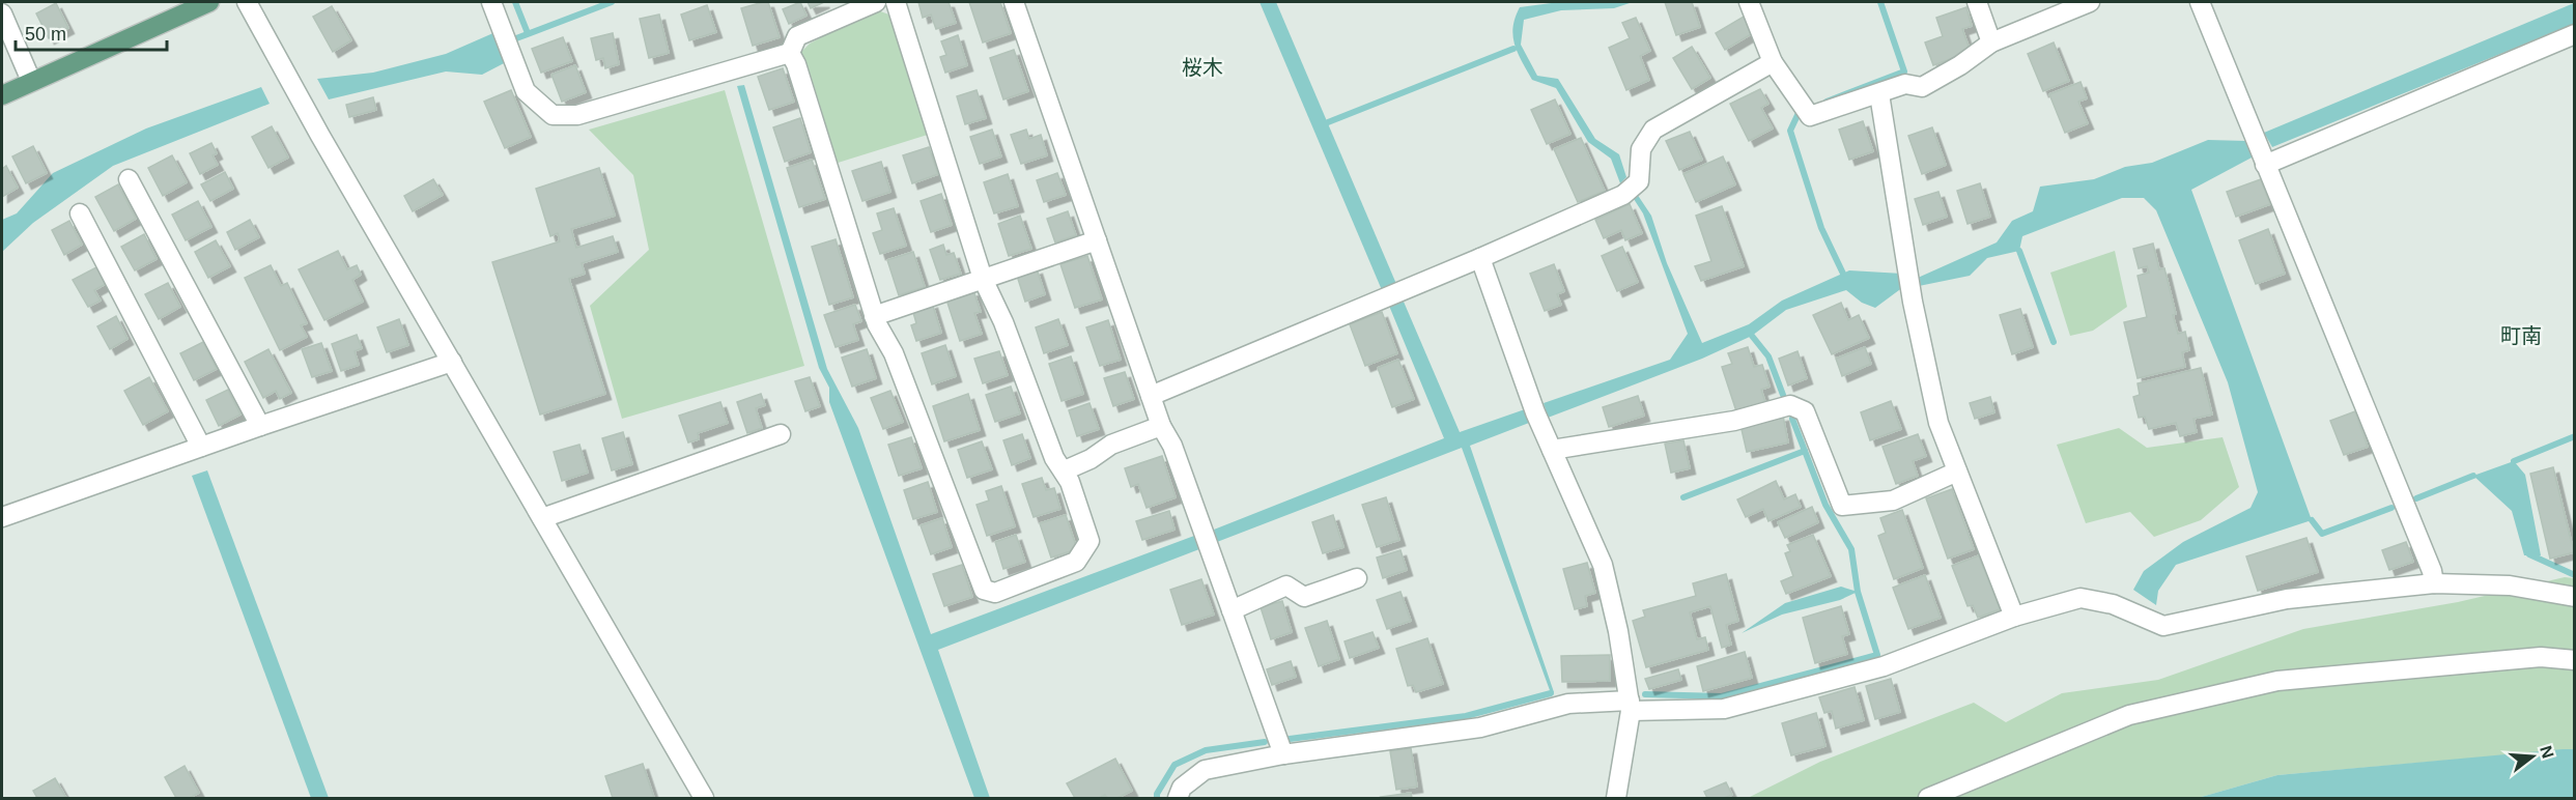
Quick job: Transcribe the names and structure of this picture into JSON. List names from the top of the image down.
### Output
{
  "districts": ["桜木", "町南"],
  "scale_bar": "50 m",
  "north": "right"
}
